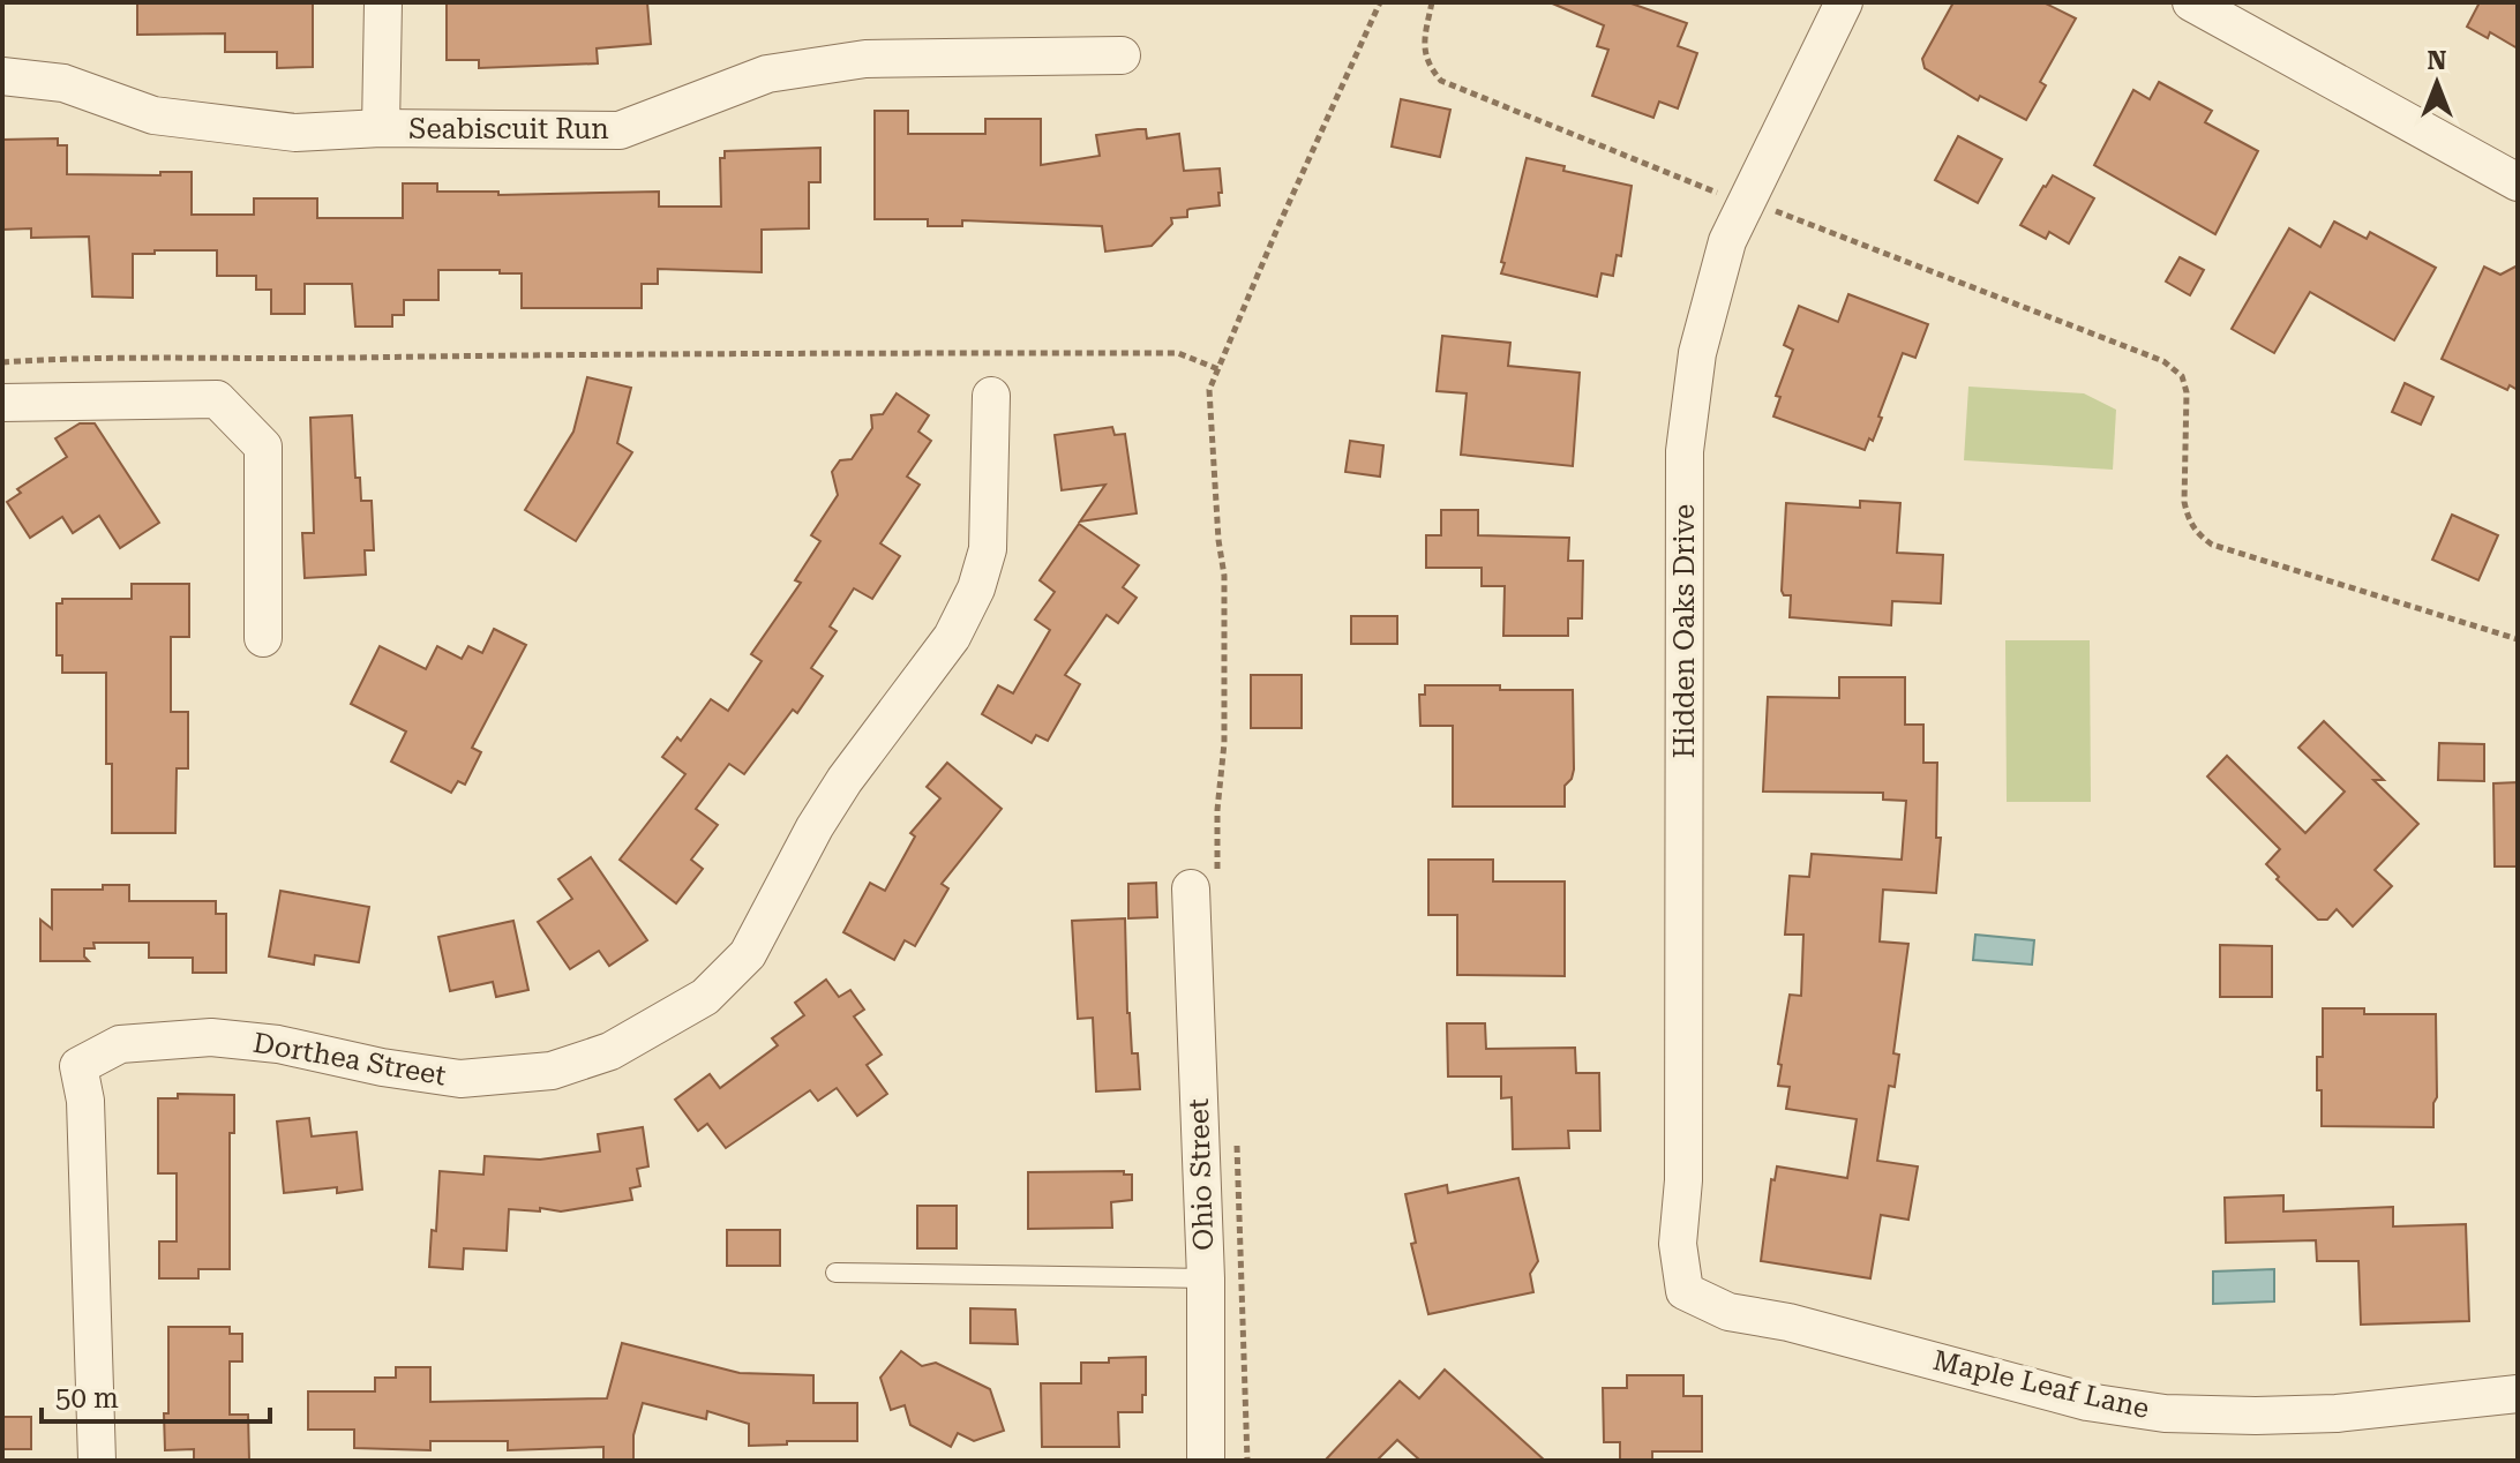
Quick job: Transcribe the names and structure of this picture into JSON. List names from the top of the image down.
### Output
{
  "streets": {
    "street": [
      "Seabiscuit Run",
      "Hidden Oaks Drive",
      "Dorthea Street",
      "Ohio Street",
      "Maple Leaf Lane"
    ]
  },
  "crossings": [
    ["Hidden Oaks Drive", "Maple Leaf Lane"]
  ],
  "scale_bar": "50 m",
  "north": "top"
}
